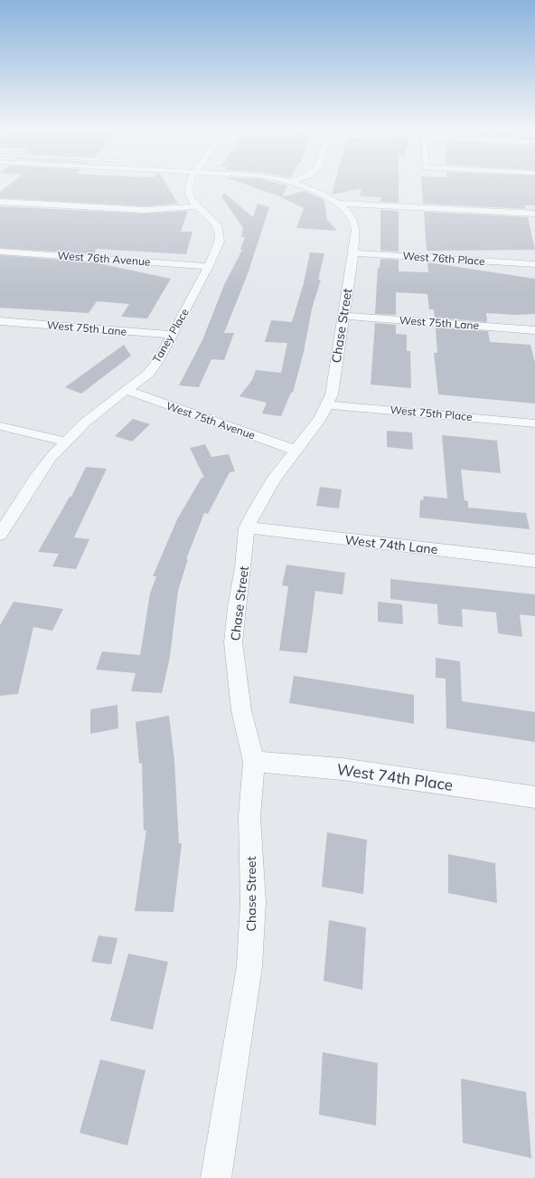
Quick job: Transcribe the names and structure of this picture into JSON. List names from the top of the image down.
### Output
{
  "streets": {
    "street": [
      "West 76th Avenue",
      "West 76th Place",
      "West 75th Lane",
      "Chase Street",
      "Taney Place",
      "West 75th Place",
      "West 75th Avenue",
      "West 74th Lane",
      "West 74th Place"
    ]
  },
  "crossings": [
    ["West 76th Avenue", "Taney Place"],
    ["West 76th Place", "Chase Street"],
    ["West 75th Lane", "Chase Street"],
    ["West 75th Lane", "Taney Place"],
    ["Chase Street", "West 75th Place"],
    ["Chase Street", "West 75th Avenue"],
    ["Chase Street", "West 74th Lane"],
    ["Chase Street", "West 74th Place"],
    ["Taney Place", "West 75th Avenue"]
  ]
}
